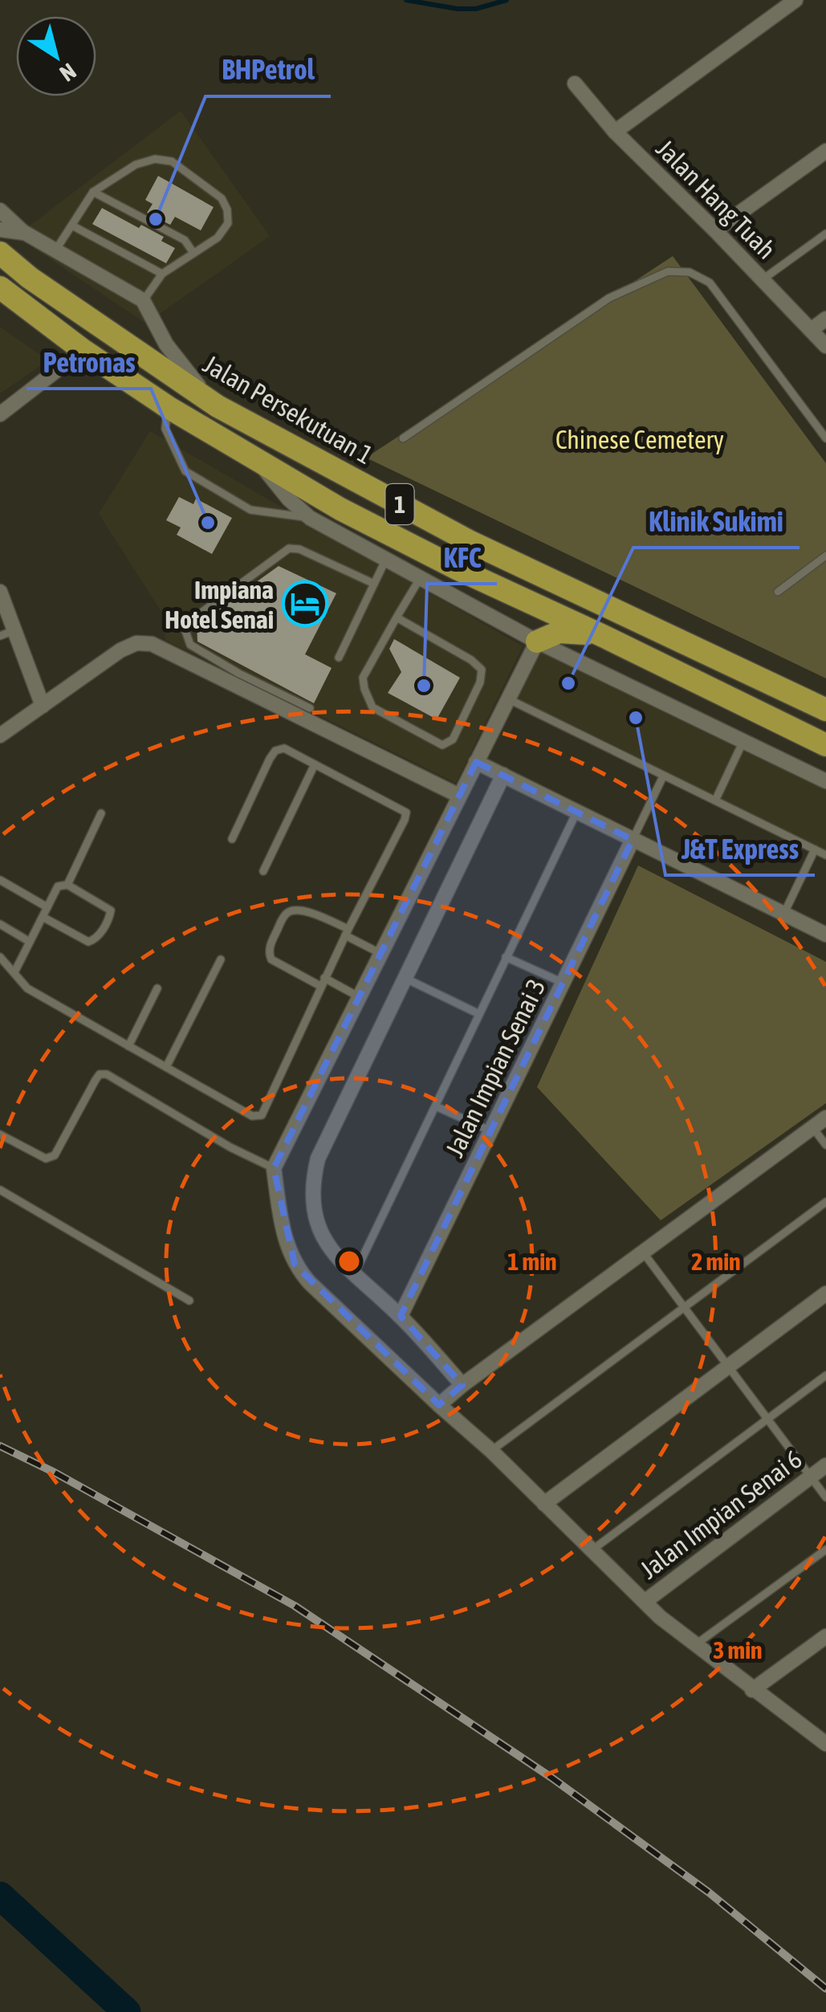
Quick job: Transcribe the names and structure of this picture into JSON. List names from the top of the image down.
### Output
{
  "streets": {
    "highway": ["Jalan Persekutuan 1", "1"],
    "street": ["Jalan Hang Tuah", "Jalan Impian Senai 3", "Jalan Impian Senai 6"]
  },
  "parks": ["Chinese Cemetery"],
  "places": {
    "other": [
      "BHPetrol",
      "Petronas",
      "Klinik Sukimi",
      "KFC",
      "J&T Express"
    ],
    "hotel": ["Impiana Hotel Senai"]
  },
  "north": "bottom right",
  "rings": ["1 min", "2 min", "3 min"]
}
